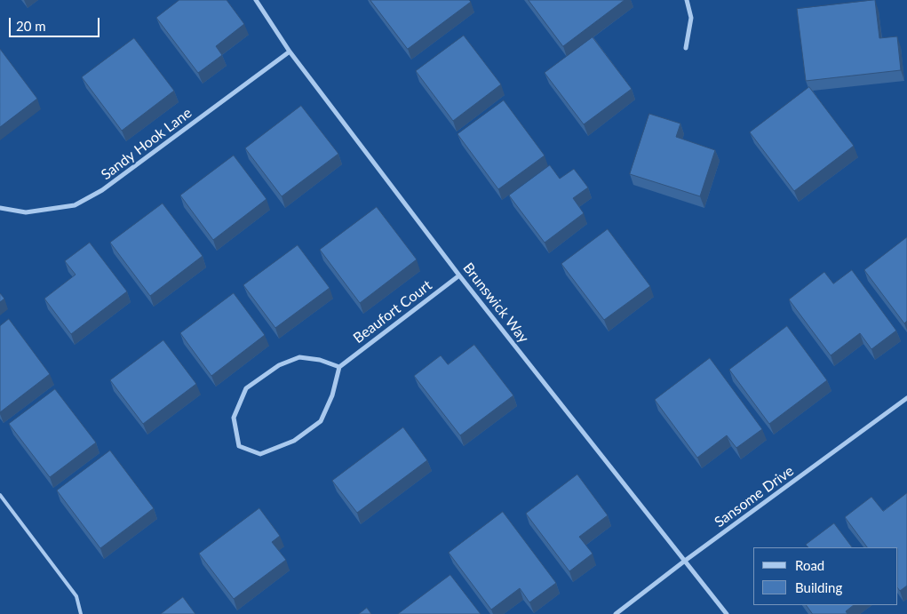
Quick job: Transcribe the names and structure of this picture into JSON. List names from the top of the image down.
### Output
{
  "streets": {
    "street": [
      "Sandy Hook Lane",
      "Brunswick Way",
      "Beaufort Court",
      "Sansome Drive"
    ]
  },
  "crossings": [
    ["Sandy Hook Lane", "Brunswick Way"],
    ["Brunswick Way", "Beaufort Court"],
    ["Brunswick Way", "Sansome Drive"]
  ],
  "legend": ["Road", "Building"],
  "scale_bar": "20 m"
}
